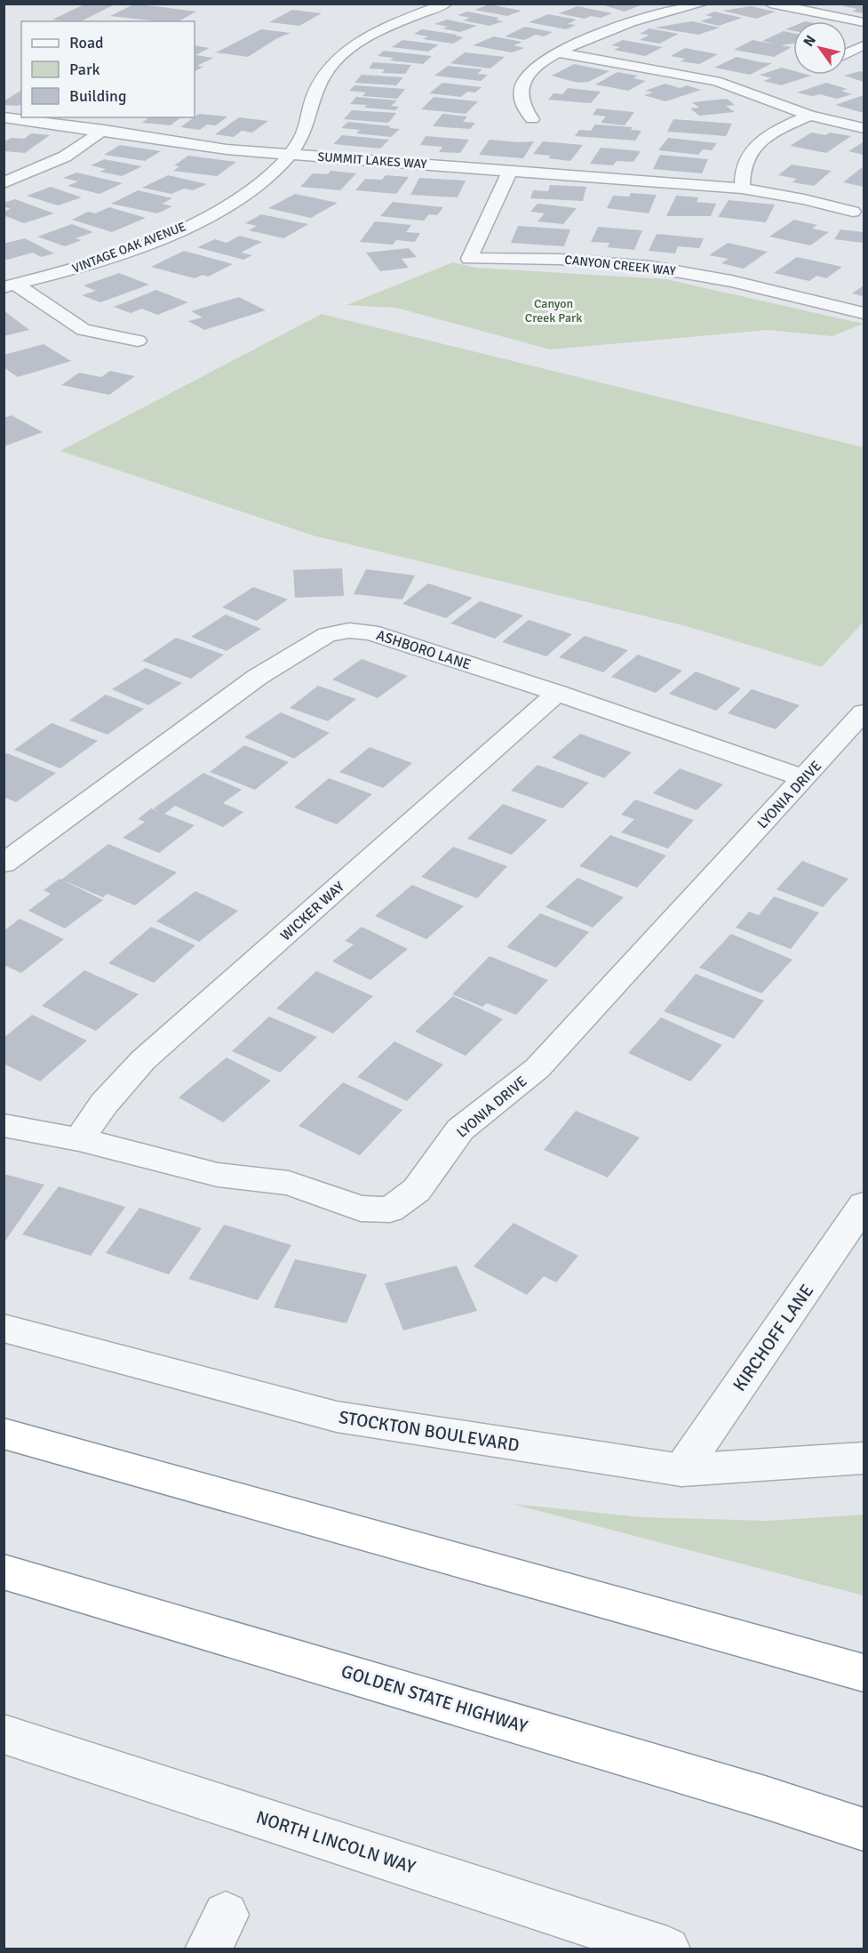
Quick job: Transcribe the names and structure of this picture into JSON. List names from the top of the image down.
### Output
{
  "streets": {
    "highway": ["GOLDEN STATE HIGHWAY"],
    "street": [
      "SUMMIT LAKES WAY",
      "VINTAGE OAK AVENUE",
      "CANYON CREEK WAY",
      "ASHBORO LANE",
      "LYONIA DRIVE",
      "WICKER WAY",
      "KIRCHOFF LANE",
      "STOCKTON BOULEVARD",
      "NORTH LINCOLN WAY"
    ]
  },
  "crossings": [
    ["SUMMIT LAKES WAY", "VINTAGE OAK AVENUE"],
    ["SUMMIT LAKES WAY", "CANYON CREEK WAY"],
    ["ASHBORO LANE", "LYONIA DRIVE"],
    ["ASHBORO LANE", "WICKER WAY"],
    ["LYONIA DRIVE", "WICKER WAY"],
    ["KIRCHOFF LANE", "STOCKTON BOULEVARD"]
  ],
  "parks": ["Canyon Creek Park"],
  "legend": ["Road", "Park", "Building"],
  "north": "top left"
}
